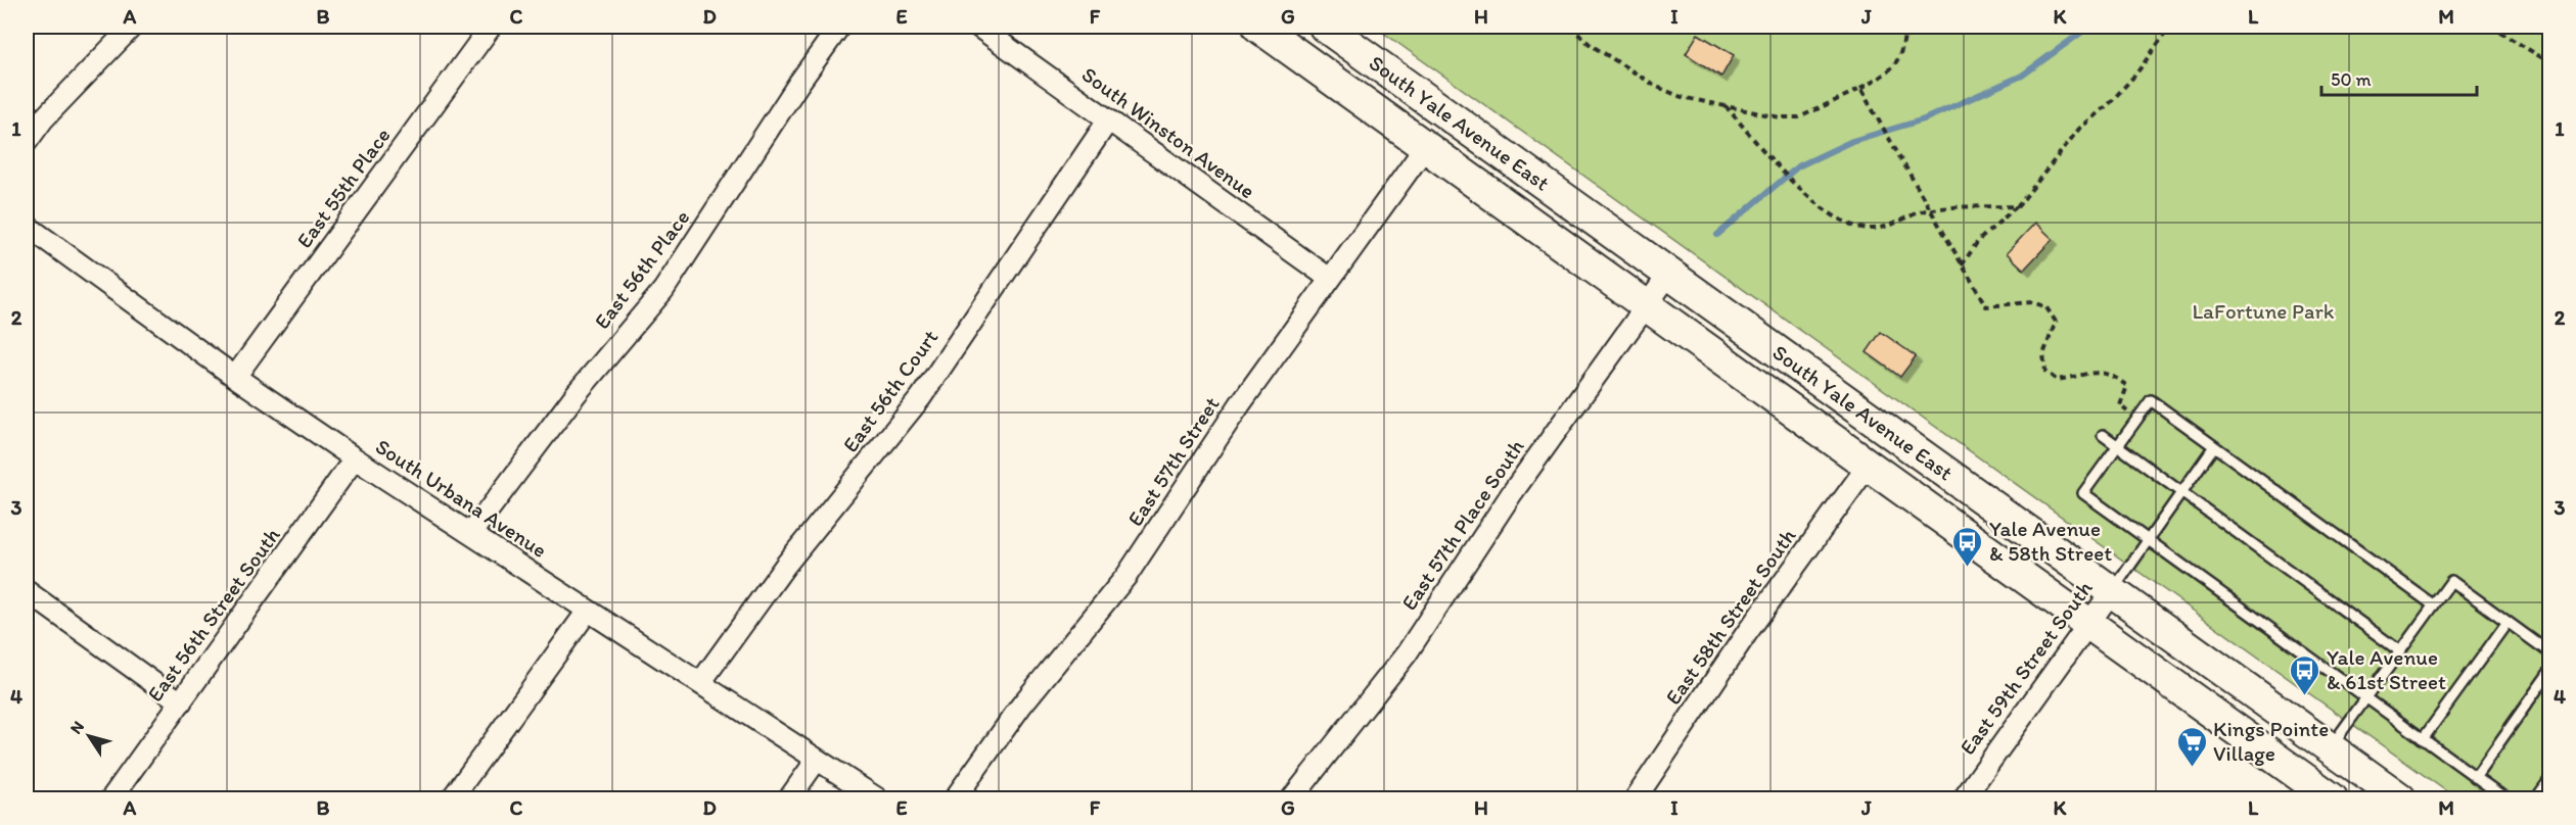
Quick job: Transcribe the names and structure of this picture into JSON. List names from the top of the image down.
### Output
{
  "streets": {
    "main road": ["South Yale Avenue East"],
    "street": [
      "South Winston Avenue",
      "East 55th Place",
      "East 56th Place",
      "East 56th Court",
      "East 57th Street",
      "South Urbana Avenue",
      "East 57th Place South",
      "East 56th Street South",
      "East 58th Street South",
      "East 59th Street South"
    ]
  },
  "crossings": [
    ["South Yale Avenue East", "East 57th Street"],
    ["South Yale Avenue East", "East 57th Place South"],
    ["South Yale Avenue East", "East 58th Street South"],
    ["South Yale Avenue East", "East 59th Street South"],
    ["South Winston Avenue", "East 56th Court"],
    ["South Winston Avenue", "East 57th Street"],
    ["East 55th Place", "South Urbana Avenue"],
    ["East 56th Place", "South Urbana Avenue"],
    ["East 56th Court", "South Urbana Avenue"],
    ["South Urbana Avenue", "East 56th Street South"]
  ],
  "parks": ["LaFortune Park"],
  "places": {
    "bus stop": ["Yale Avenue & 58th Street", "Yale Avenue & 61st Street"],
    "supermarket": ["Kings Pointe Village"]
  },
  "scale_bar": "50 m",
  "north": "top left",
  "grid": {
    "columns": [
      "A",
      "B",
      "C",
      "D",
      "E",
      "F",
      "G",
      "H",
      "I",
      "J",
      "K",
      "L",
      "M"
    ],
    "rows": [
      "1",
      "2",
      "3",
      "4"
    ]
  }
}
